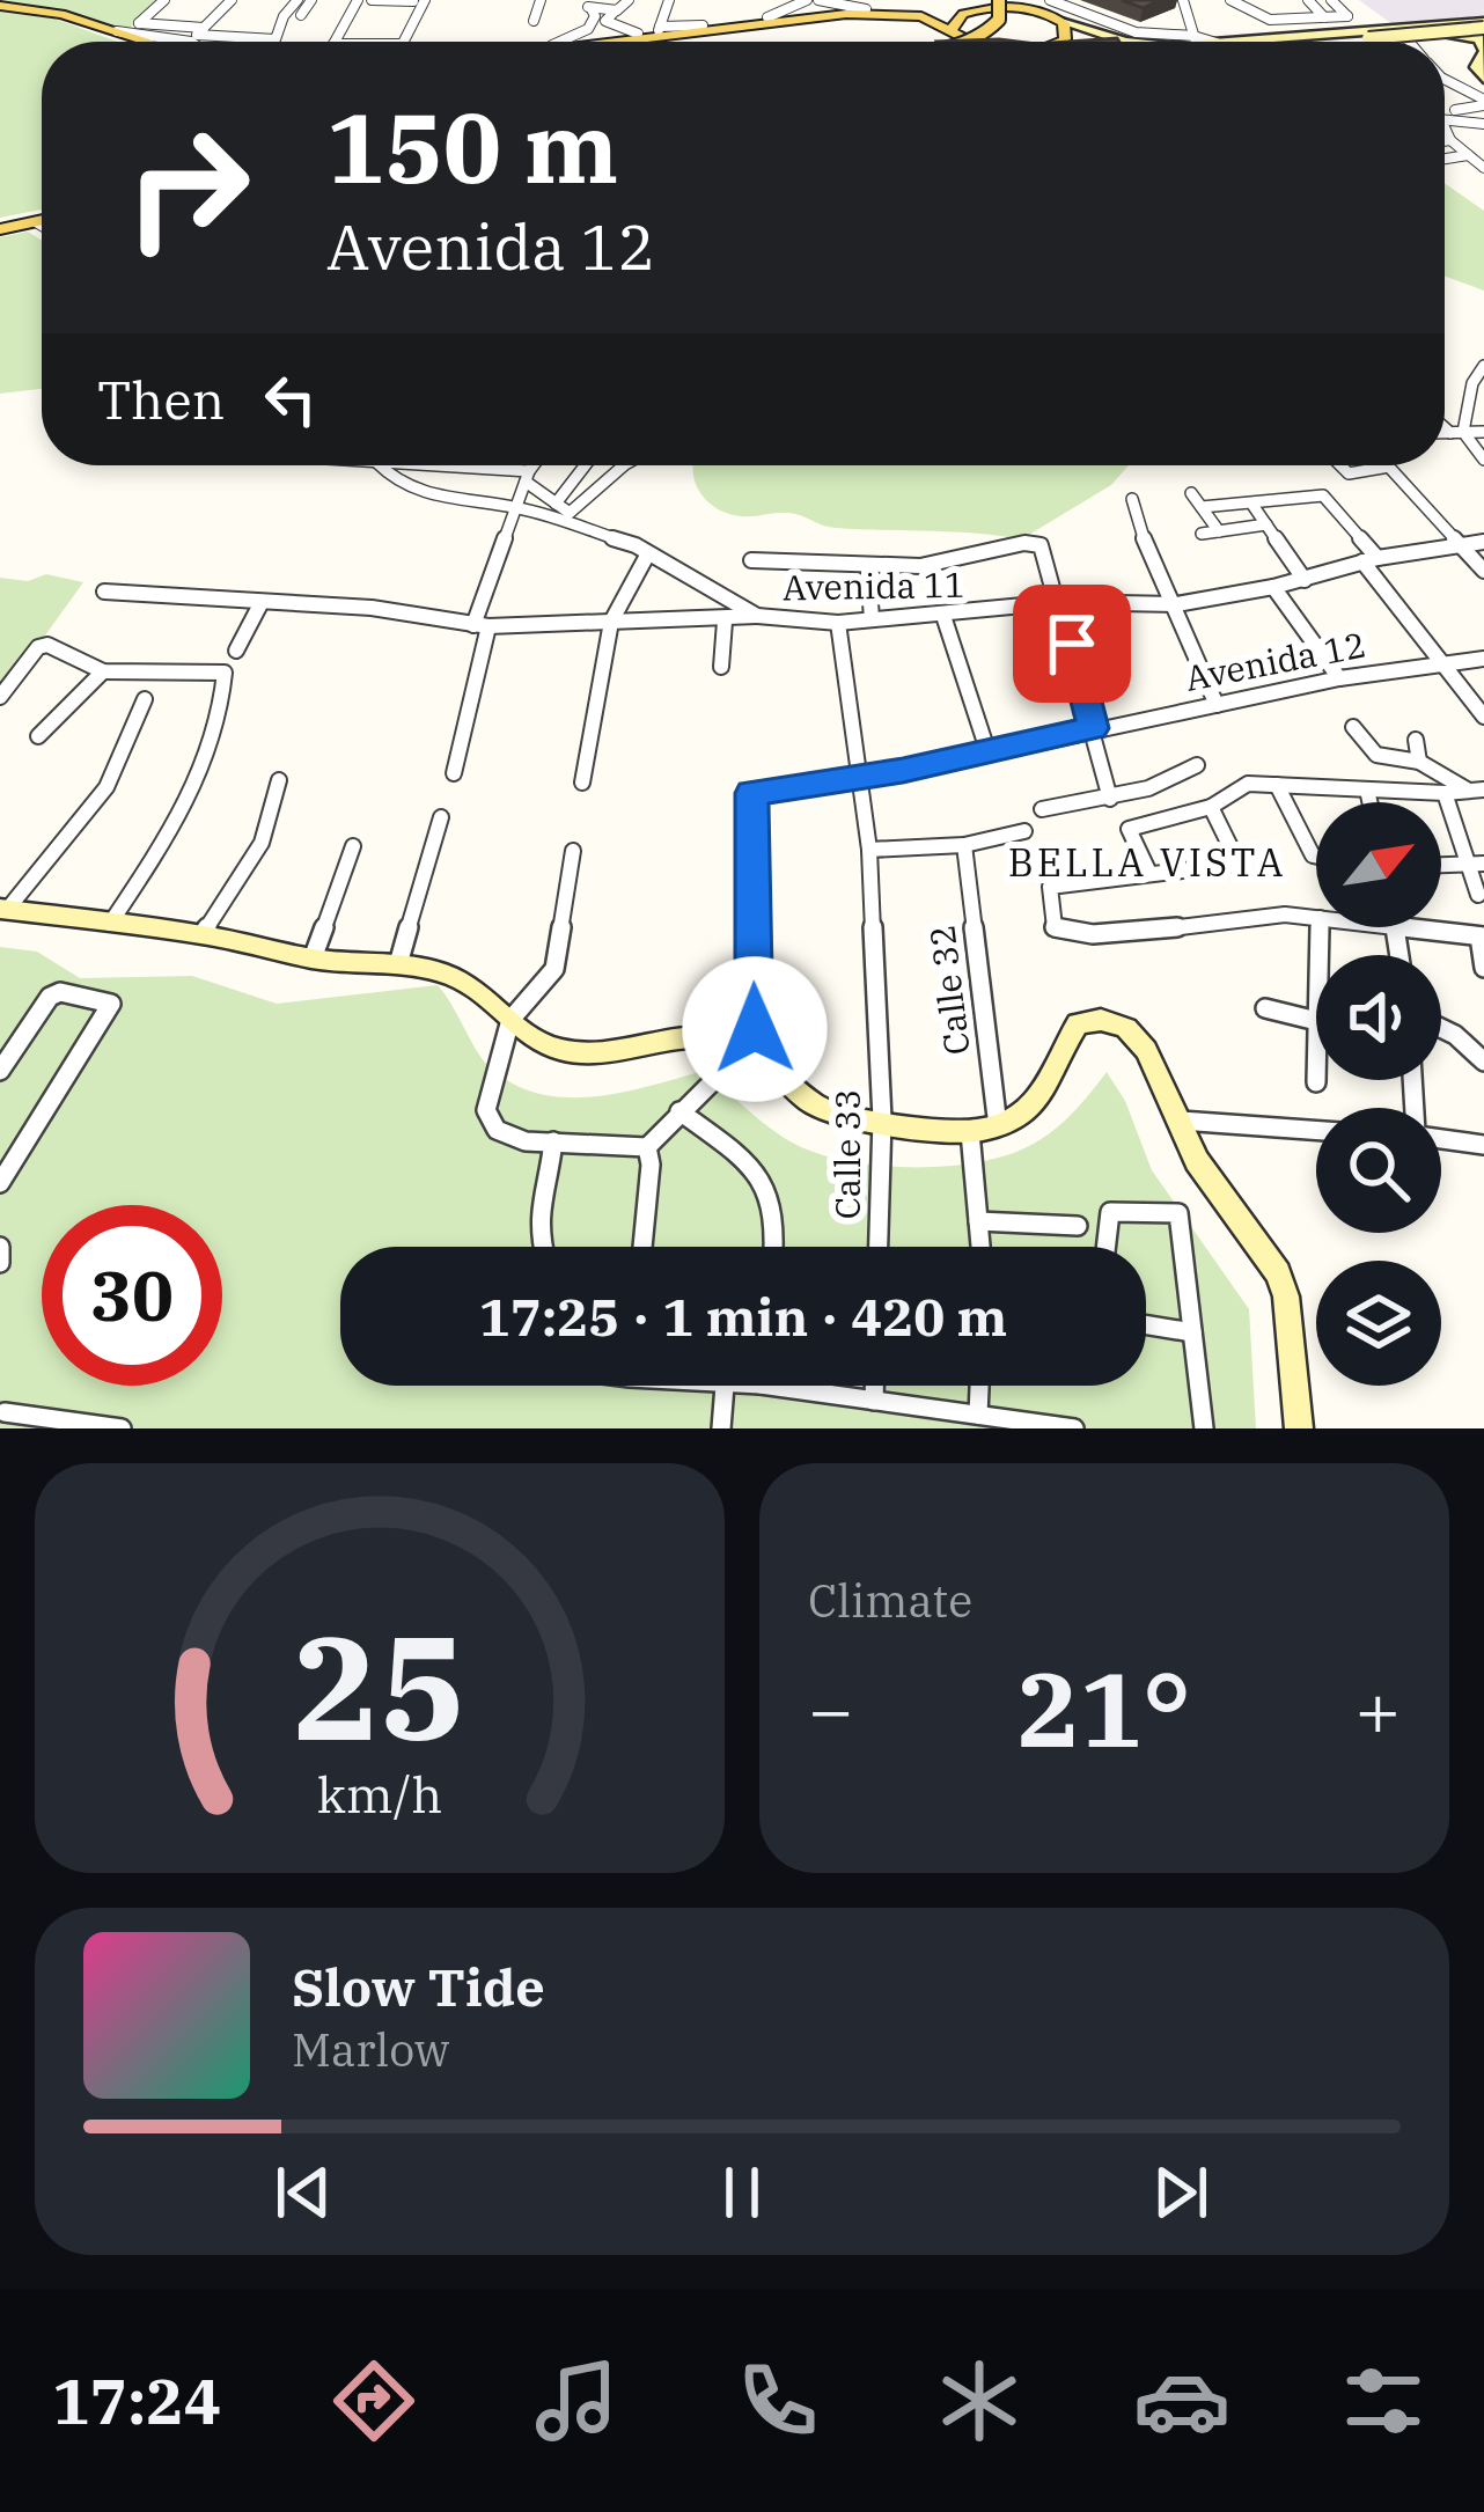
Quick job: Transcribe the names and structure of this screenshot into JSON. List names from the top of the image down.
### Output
{
  "streets": {
    "street": [
      "Avenida 11",
      "Avenida 12",
      "Calle 32",
      "Calle 33"
    ]
  },
  "crossings": [
    ["Avenida 11", "Calle 33"],
    ["Avenida 12", "Calle 33"]
  ],
  "districts": ["BELLA VISTA"],
  "north": "top right",
  "page": {
    "turn": ["150 m", "Avenida 12"],
    "then": "Then",
    "limit": "30",
    "trip": "17:25 · 1 min · 420 m",
    "tile": "Climate",
    "heat": ["−", "21°", "+"],
    "song": ["Slow Tide", "Marlow"],
    "tabs": "17:24",
    "gauge": ["25", "km/h"]
  }
}
